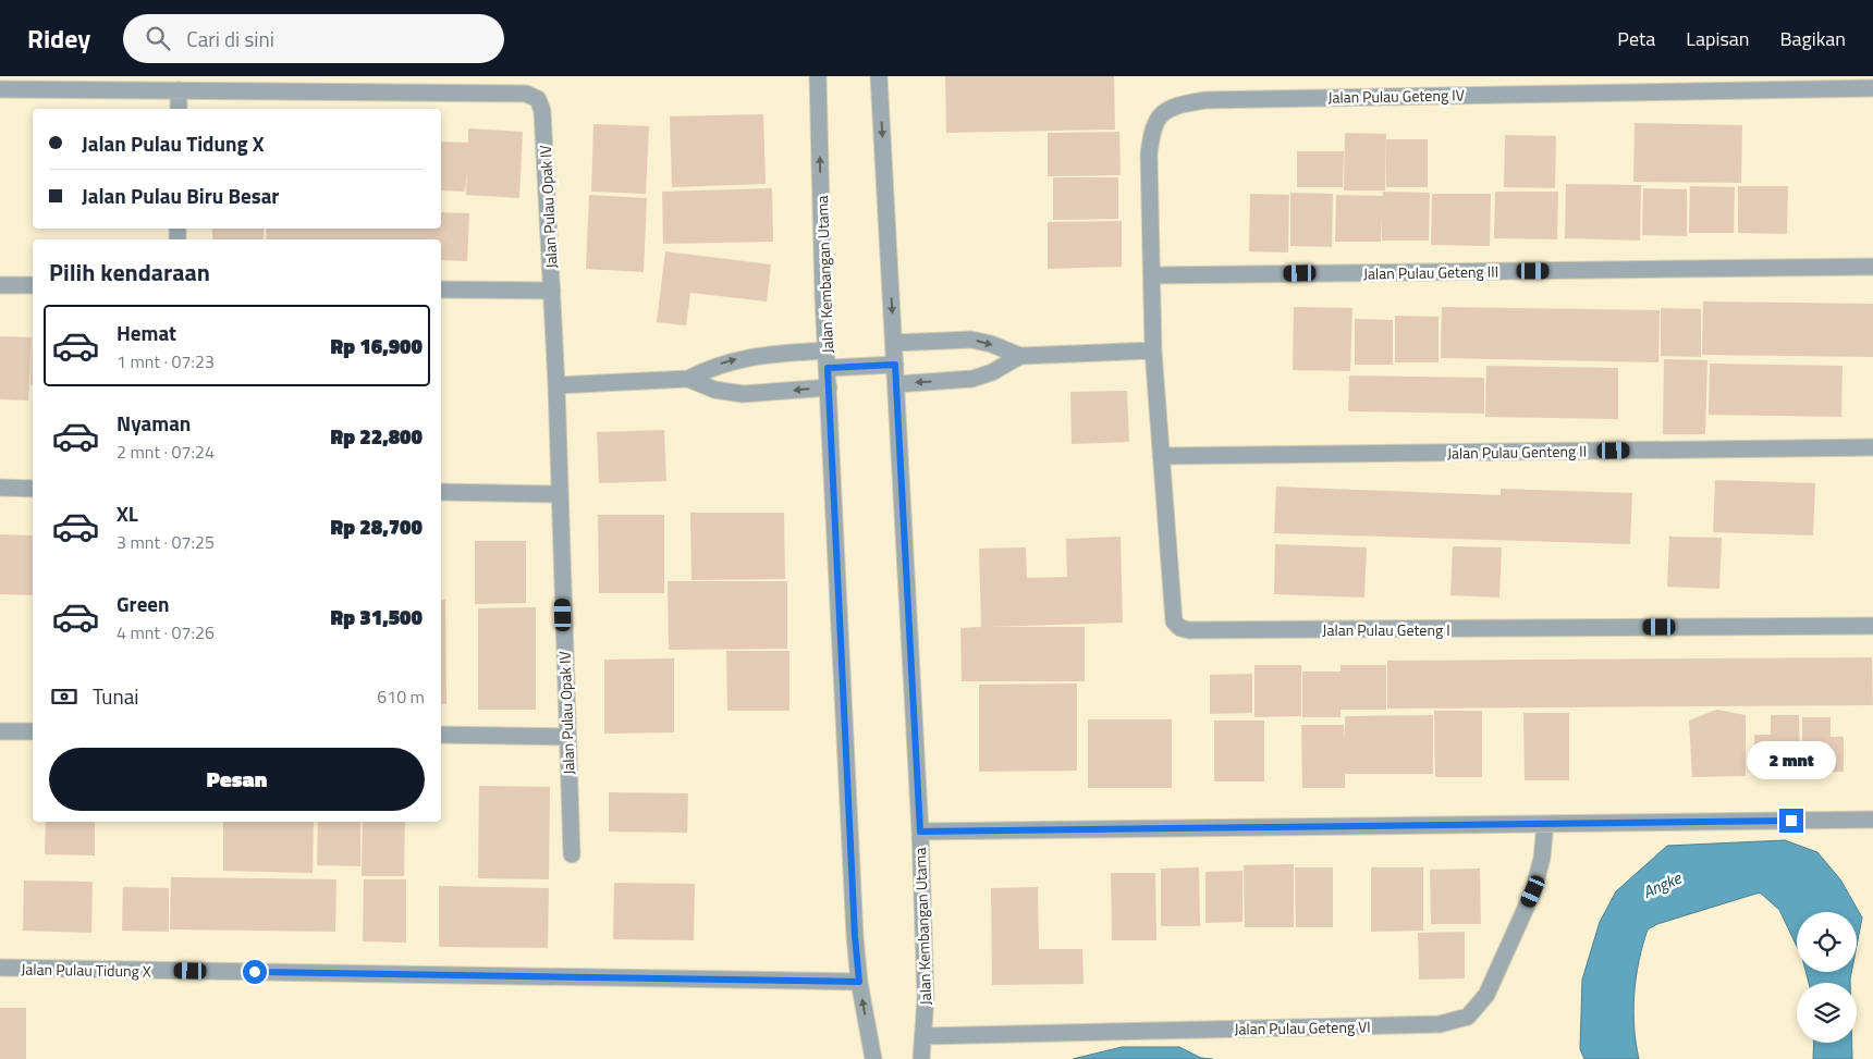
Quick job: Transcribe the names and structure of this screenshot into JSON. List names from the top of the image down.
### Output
{
  "streets": {
    "street": [
      "Jalan Pulau Geteng IV",
      "Jalan Pulau Opak IV",
      "Jalan Pulau Geteng III",
      "Jalan Kembangan Utama",
      "Jalan Pulau Genteng II",
      "Jalan Pulau Geteng I",
      "Jalan Pulau Tidung X",
      "Jalan Pulau Geteng VI"
    ]
  },
  "crossings": [
    ["Jalan Pulau Geteng IV", "Jalan Pulau Geteng III"],
    ["Jalan Pulau Geteng IV", "Jalan Pulau Geteng I"],
    ["Jalan Kembangan Utama", "Jalan Pulau Tidung X"],
    ["Jalan Kembangan Utama", "Jalan Pulau Geteng VI"],
    ["Jalan Pulau Genteng II", "Jalan Pulau Geteng I"]
  ],
  "water": ["Angke"],
  "page": {
    "header": "Ridey",
    "search": "Cari di sini",
    "nav": ["Peta", "Lapisan", "Bagikan"],
    "banner": ["Jalan Pulau Tidung X", "Jalan Pulau Biru Besar"],
    "heading": "Pilih kendaraan",
    "list": [
      {
        "name": "Hemat",
        "note": "1 mnt · 07:23",
        "value": "Rp 16,900"
      },
      {
        "name": "Nyaman",
        "note": "2 mnt · 07:24",
        "value": "Rp 22,800"
      },
      {
        "name": "XL",
        "note": "3 mnt · 07:25",
        "value": "Rp 28,700"
      },
      {
        "name": "Green",
        "note": "4 mnt · 07:26",
        "value": "Rp 31,500"
      }
    ],
    "pay": ["Tunai", "610 m"],
    "buttons": "Pesan",
    "bubble": "2 mnt"
  }
}
